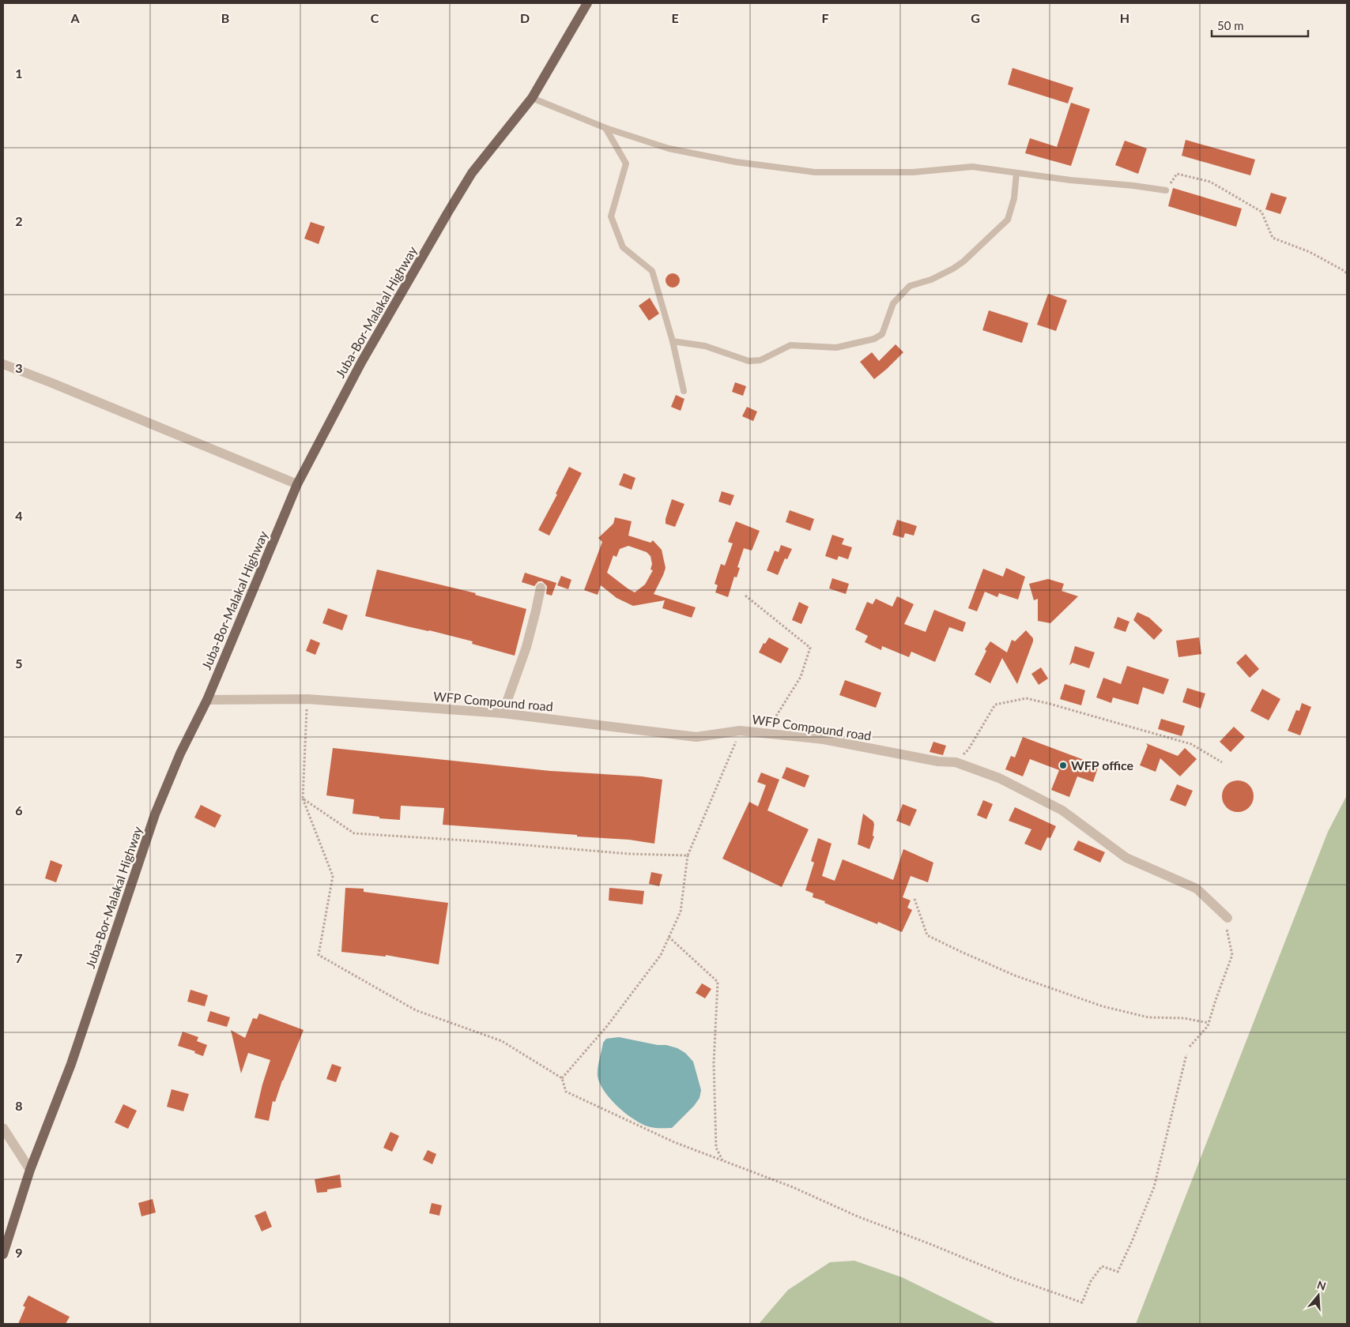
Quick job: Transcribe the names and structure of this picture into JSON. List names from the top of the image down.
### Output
{
  "streets": {
    "main road": ["Juba-Bor-Malakal Highway"],
    "street": ["WFP Compound road"]
  },
  "crossings": [
    ["Juba-Bor-Malakal Highway", "WFP Compound road"]
  ],
  "places": ["WFP office"],
  "scale_bar": "50 m",
  "north": "top",
  "grid": {
    "columns": [
      "A",
      "B",
      "C",
      "D",
      "E",
      "F",
      "G",
      "H"
    ],
    "rows": [
      "1",
      "2",
      "3",
      "4",
      "5",
      "6",
      "7",
      "8",
      "9"
    ]
  }
}
